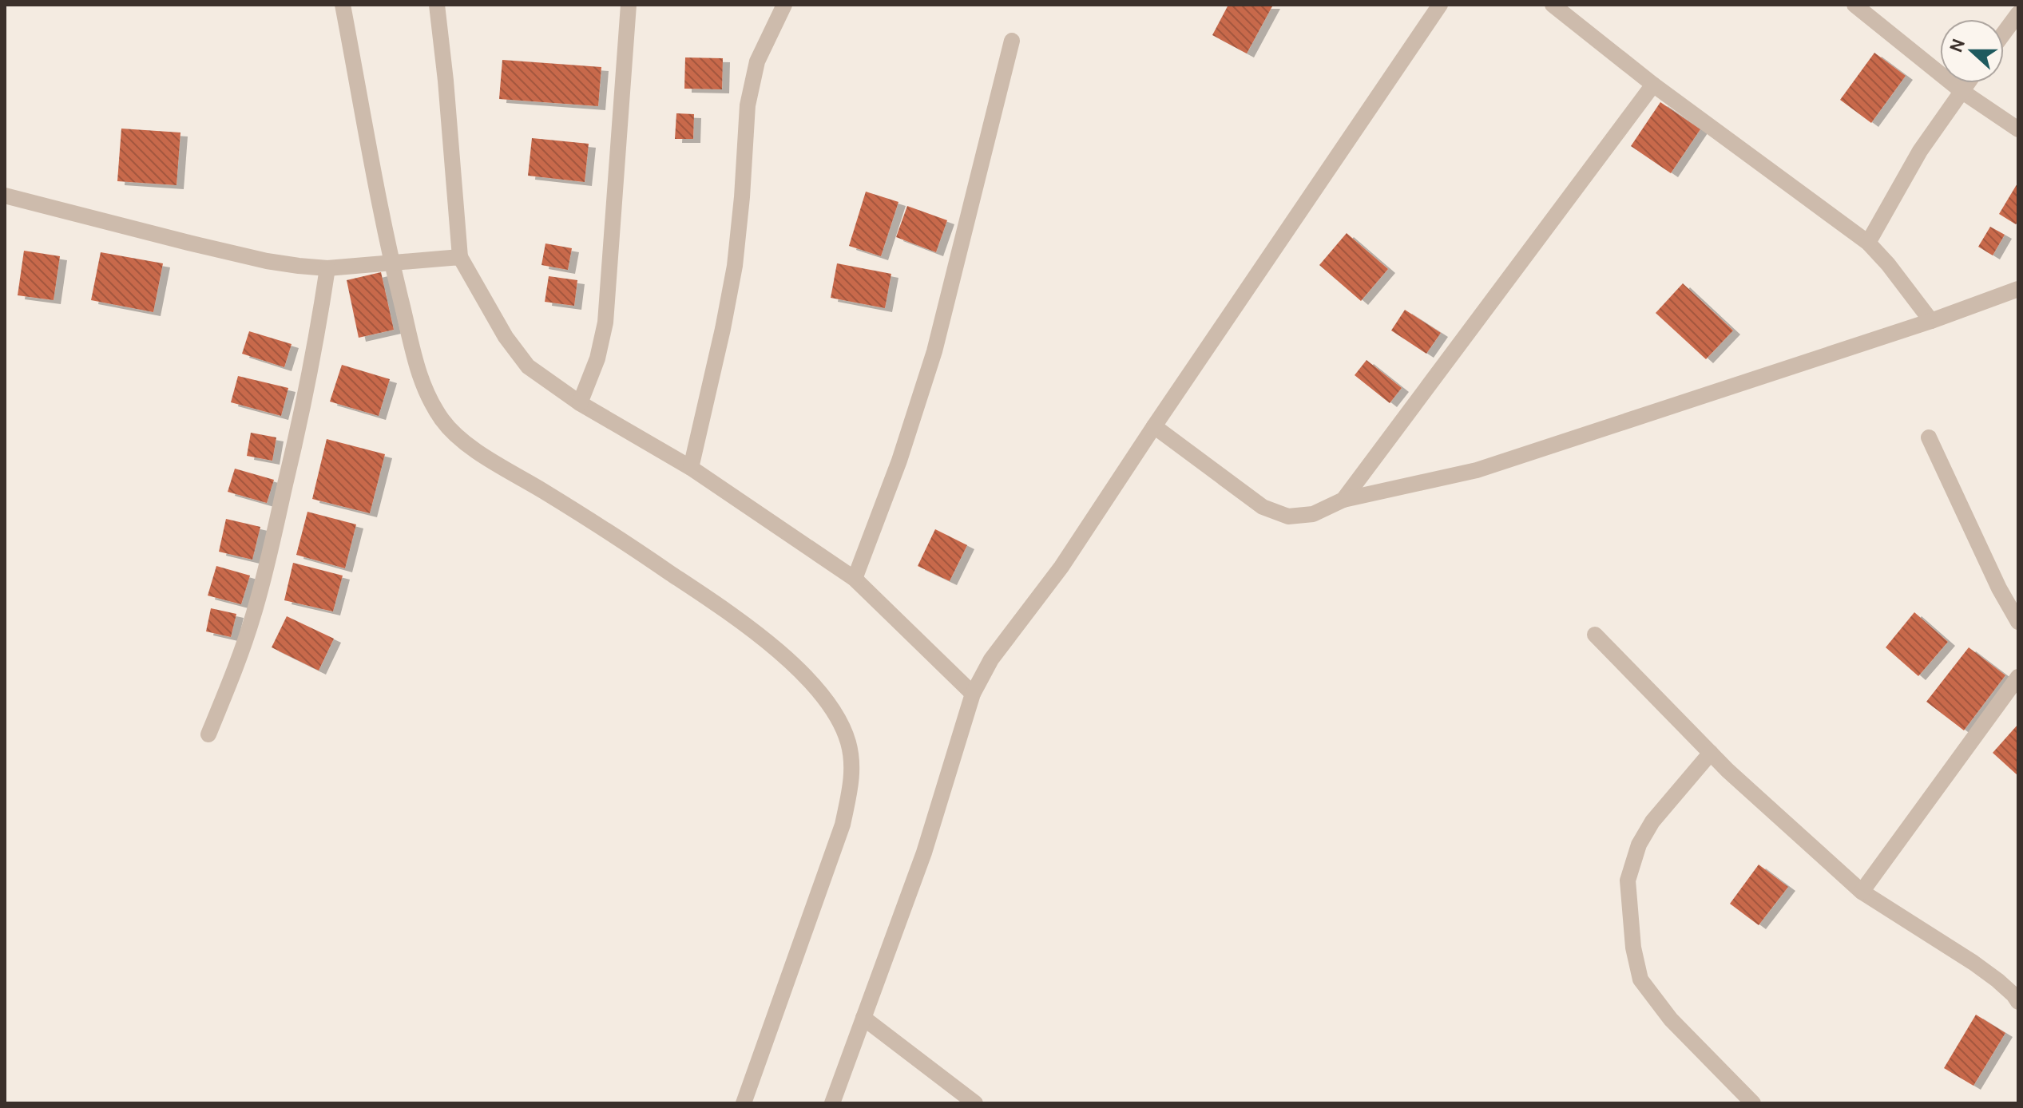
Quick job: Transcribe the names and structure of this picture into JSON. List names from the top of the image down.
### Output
{
  "north": "left"
}
